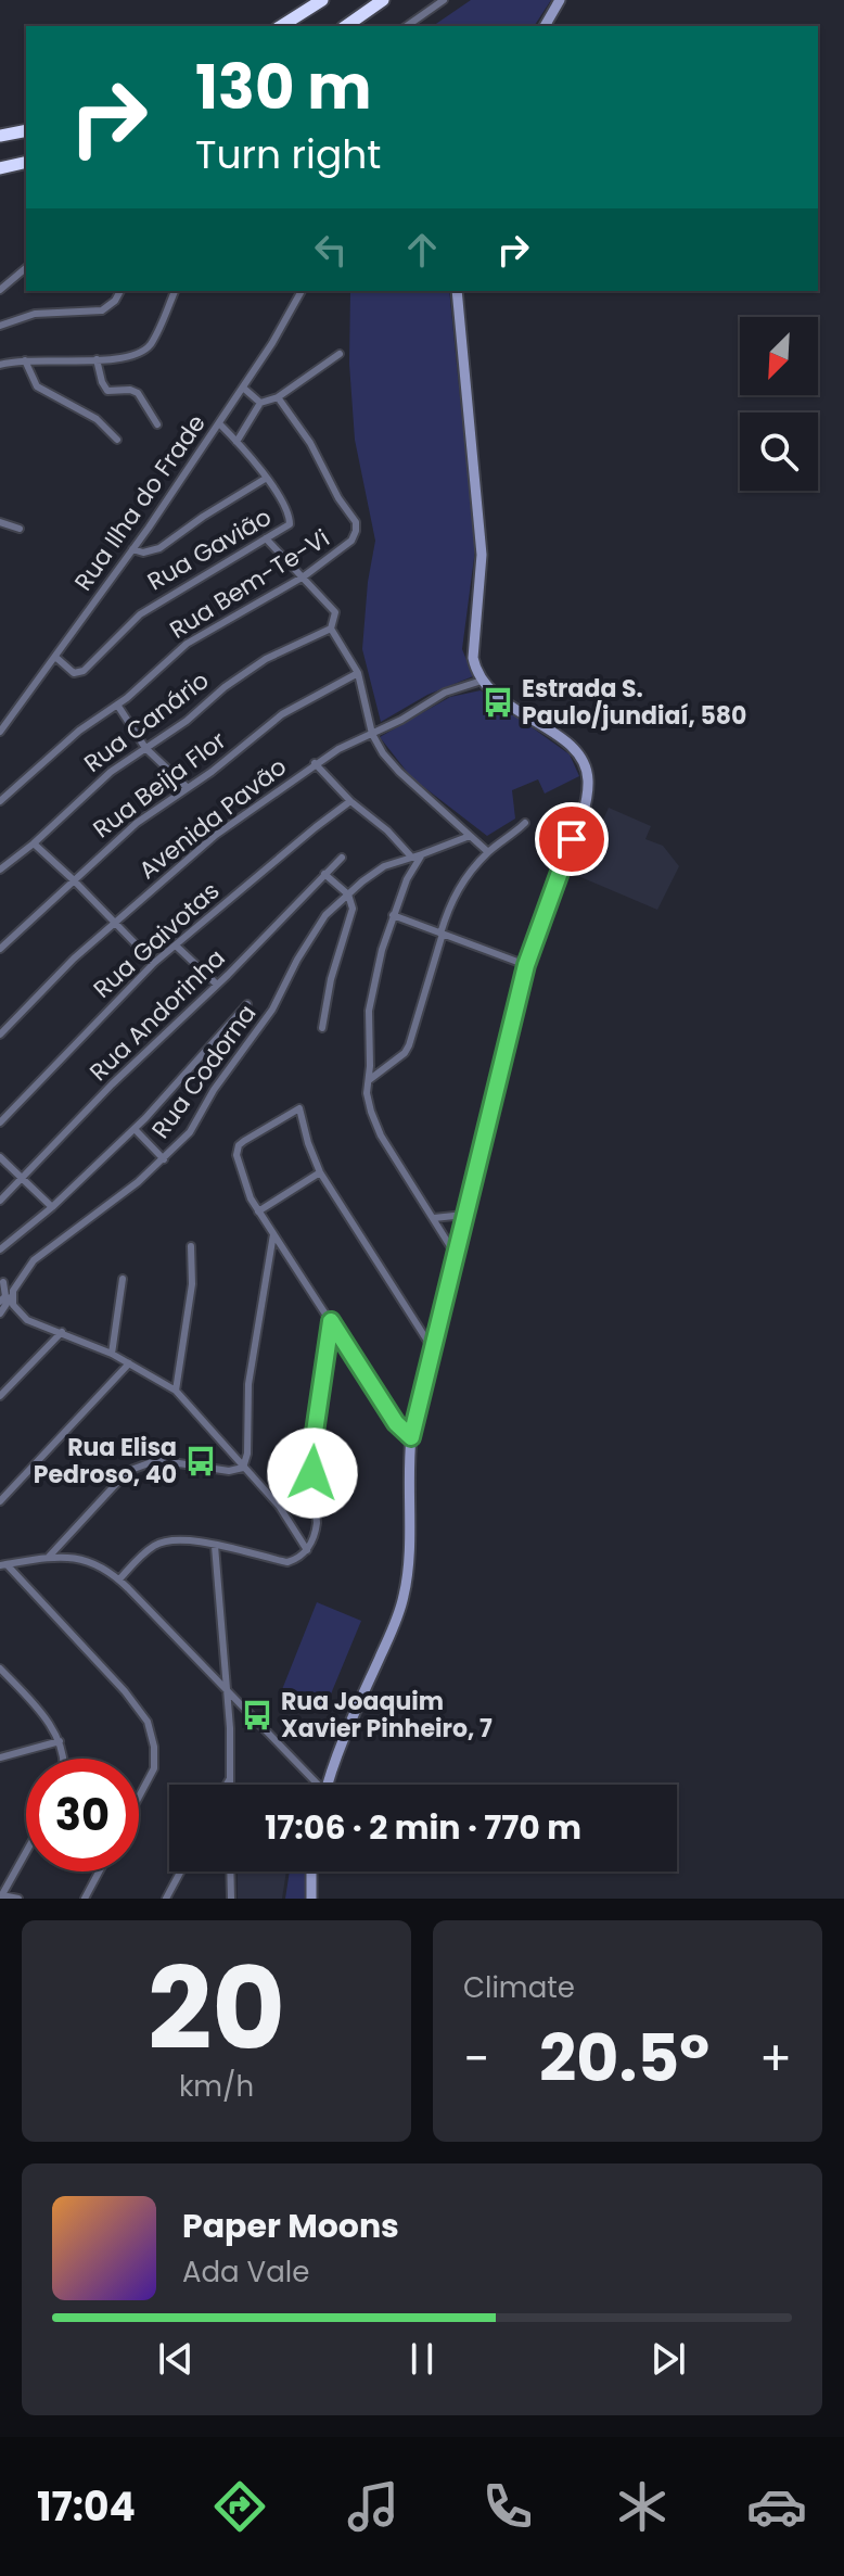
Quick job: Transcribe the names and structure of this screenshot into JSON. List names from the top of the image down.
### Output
{
  "streets": {
    "street": [
      "Rua Ilha do Frade",
      "Rua Gavião",
      "Rua Bem-Te-Vi",
      "Rua Canário",
      "Rua Beija Flor",
      "Avenida Pavão",
      "Rua Gaivotas",
      "Rua Andorinha",
      "Rua Codorna"
    ]
  },
  "crossings": [
    ["Rua Ilha do Frade", "Rua Gavião"]
  ],
  "places": {
    "bus stop": ["Estrada S. Paulo/jundiaí, 580", "Rua Elisa Pedroso, 40", "Rua Joaquim Xavier Pinheiro, 7"]
  },
  "north": "bottom left",
  "page": {
    "turn": ["130 m", "Turn right"],
    "limit": "30",
    "trip": "17:06 · 2 min · 770 m",
    "tile": [
      ["20", "km/h"],
      "Climate"
    ],
    "heat": ["−", "20.5°", "+"],
    "song": ["Paper Moons", "Ada Vale"],
    "tabs": "17:04"
  }
}
